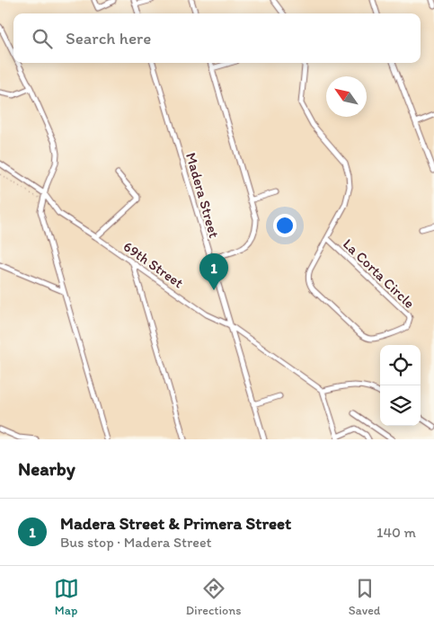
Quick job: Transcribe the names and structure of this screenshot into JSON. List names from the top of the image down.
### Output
{
  "streets": {
    "street": ["Madera Street", "69th Street", "La Corta Circle"]
  },
  "crossings": [
    ["Madera Street", "69th Street"]
  ],
  "north": "top left",
  "page": {
    "search": "Search here",
    "pins": "1",
    "heading": "Nearby",
    "list": [
      {
        "mark": "1",
        "name": "Madera Street & Primera Street",
        "note": "Bus stop · Madera Street",
        "value": "140 m"
      }
    ],
    "nav": ["Map", "Directions", "Saved"]
  }
}
